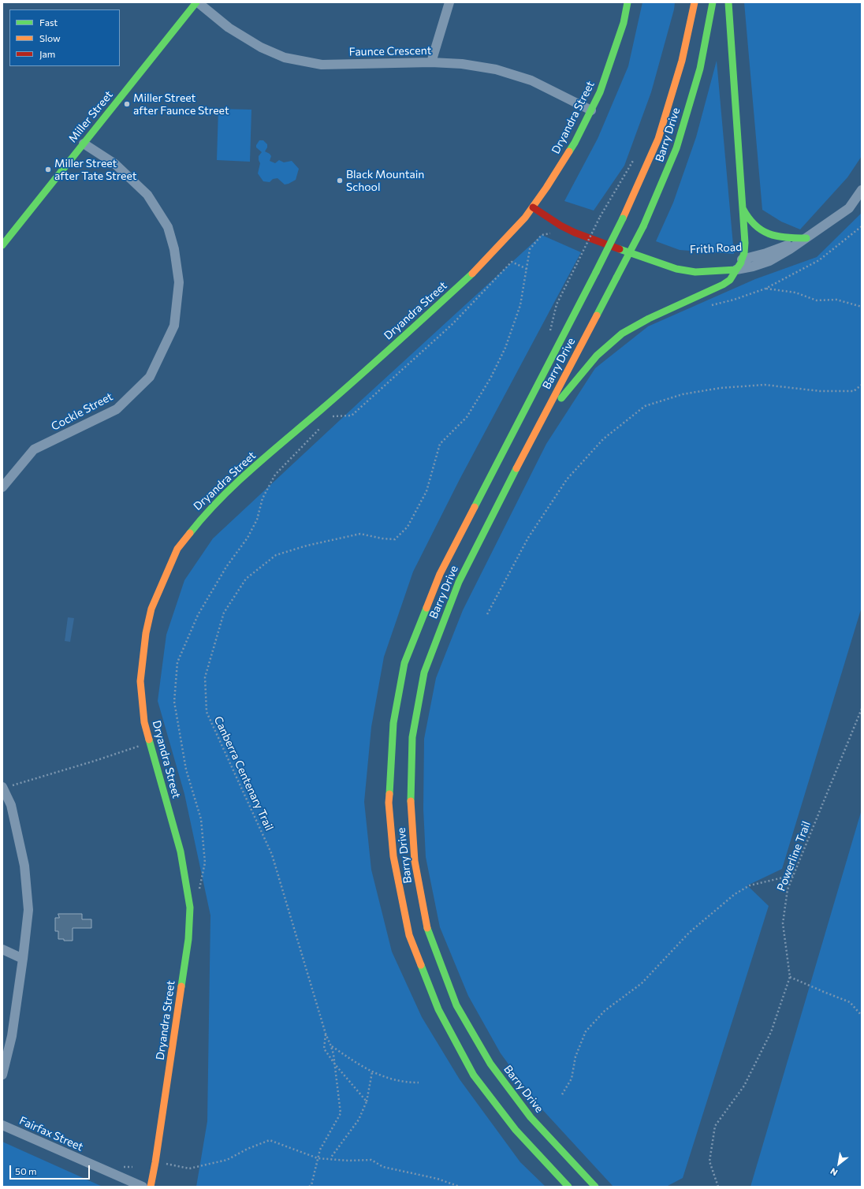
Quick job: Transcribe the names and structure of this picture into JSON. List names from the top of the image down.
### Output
{
  "streets": {
    "main road": [
      "Miller Street",
      "Dryandra Street",
      "Barry Drive",
      "Frith Road"
    ],
    "street": ["Faunce Crescent", "Cockle Street", "Fairfax Street"],
    "path": ["Canberra Centenary Trail", "Powerline Trail"]
  },
  "crossings": [
    ["Faunce Crescent", "Miller Street"],
    ["Faunce Crescent", "Dryandra Street"],
    ["Miller Street", "Cockle Street"],
    ["Dryandra Street", "Frith Road"]
  ],
  "places": ["Miller Street after Faunce Street", "Miller Street after Tate Street", "Black Mountain School"],
  "legend": ["Fast", "Slow", "Jam"],
  "scale_bar": "50 m",
  "north": "bottom left"
}
